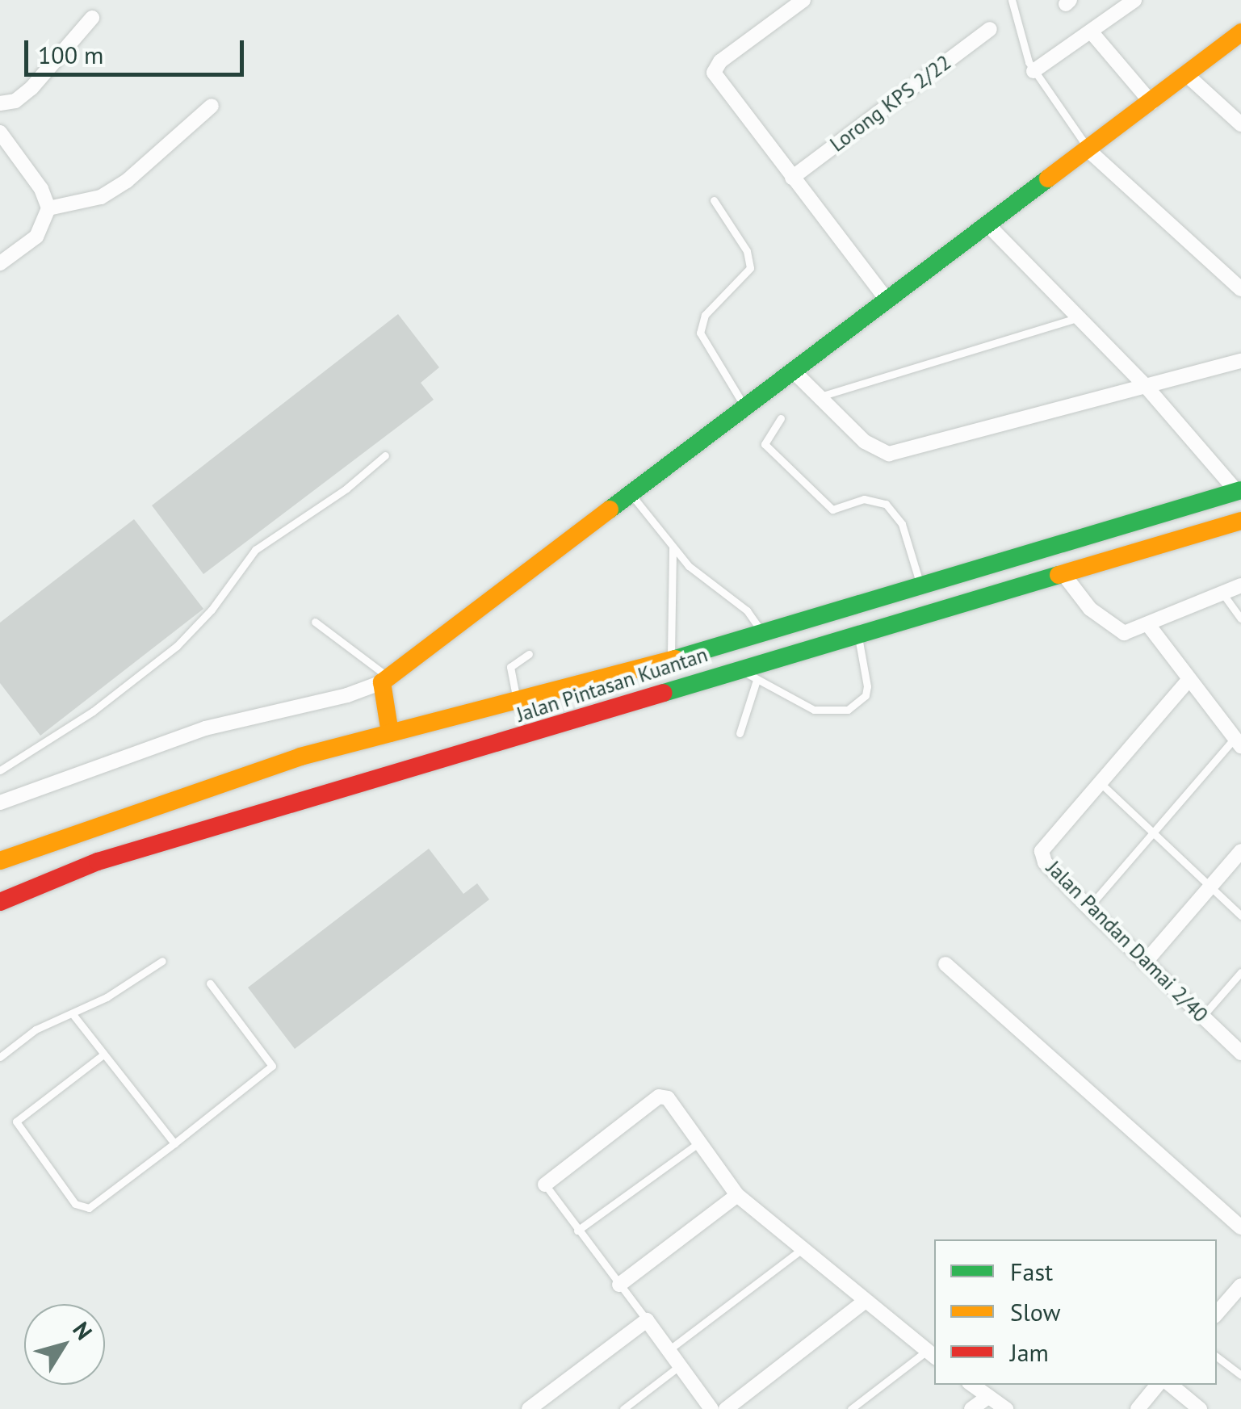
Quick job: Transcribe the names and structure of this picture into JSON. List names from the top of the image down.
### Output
{
  "streets": {
    "main road": ["Jalan Pintasan Kuantan"],
    "street": ["Lorong KPS 2/22", "Jalan Pandan Damai 2/40"]
  },
  "legend": ["Fast", "Slow", "Jam"],
  "scale_bar": "100 m",
  "north": "top right"
}
